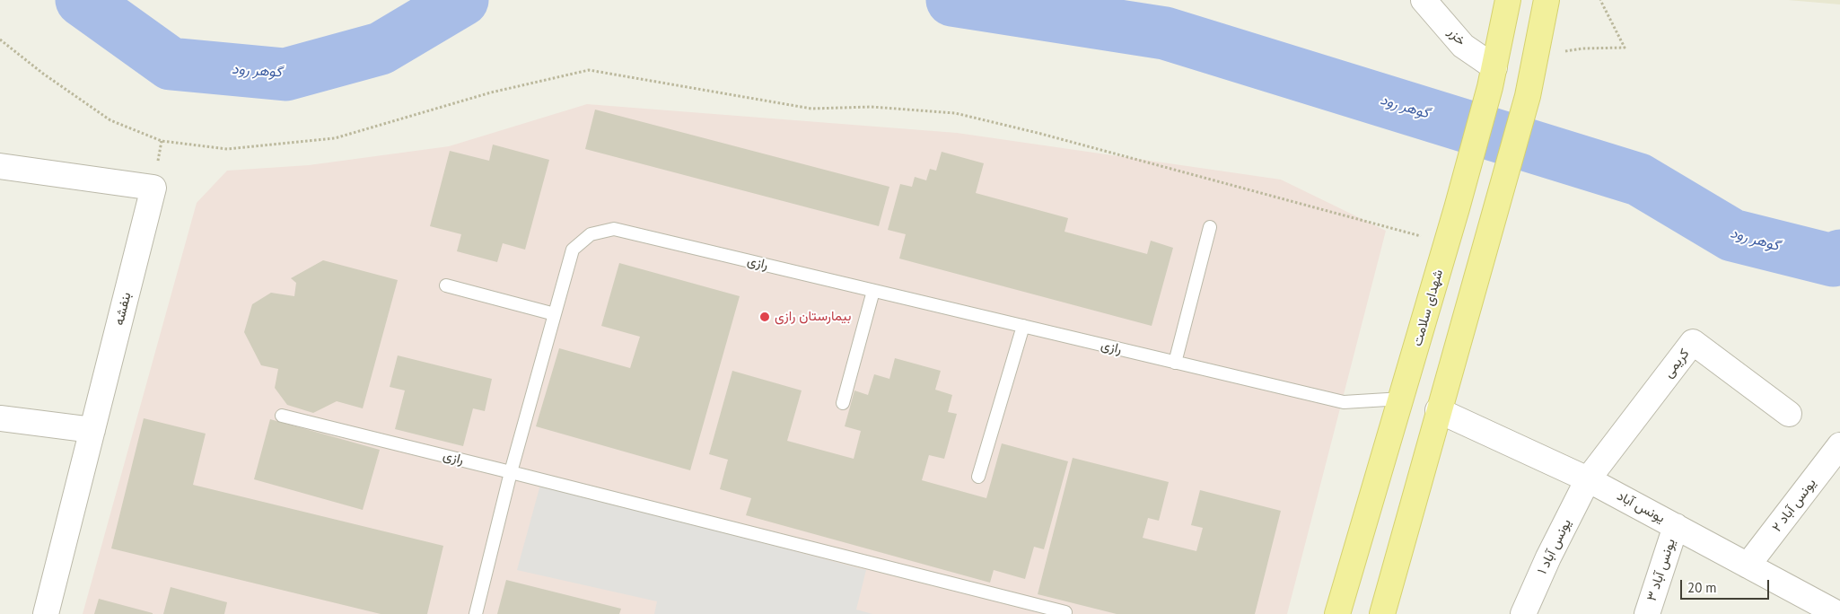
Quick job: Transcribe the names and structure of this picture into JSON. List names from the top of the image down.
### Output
{
  "streets": {
    "main road": ["شهدای سلامت"],
    "street": [
      "خزر",
      "بنفشه",
      "کریمی",
      "یونس آباد ۲",
      "یونس آباد",
      "یونس آباد ۱",
      "یونس آباد ۳"
    ],
    "lane": ["رازی"]
  },
  "crossings": [
    ["خزر", "شهدای سلامت"],
    ["رازی", "شهدای سلامت"],
    ["کریمی", "یونس آباد"],
    ["کریمی", "یونس آباد ۱"],
    ["یونس آباد ۲", "یونس آباد"],
    ["یونس آباد", "یونس آباد ۱"],
    ["یونس آباد", "یونس آباد ۳"]
  ],
  "water": ["گوهر رود"],
  "places": ["بیمارستان رازی"],
  "scale_bar": "20 m"
}
